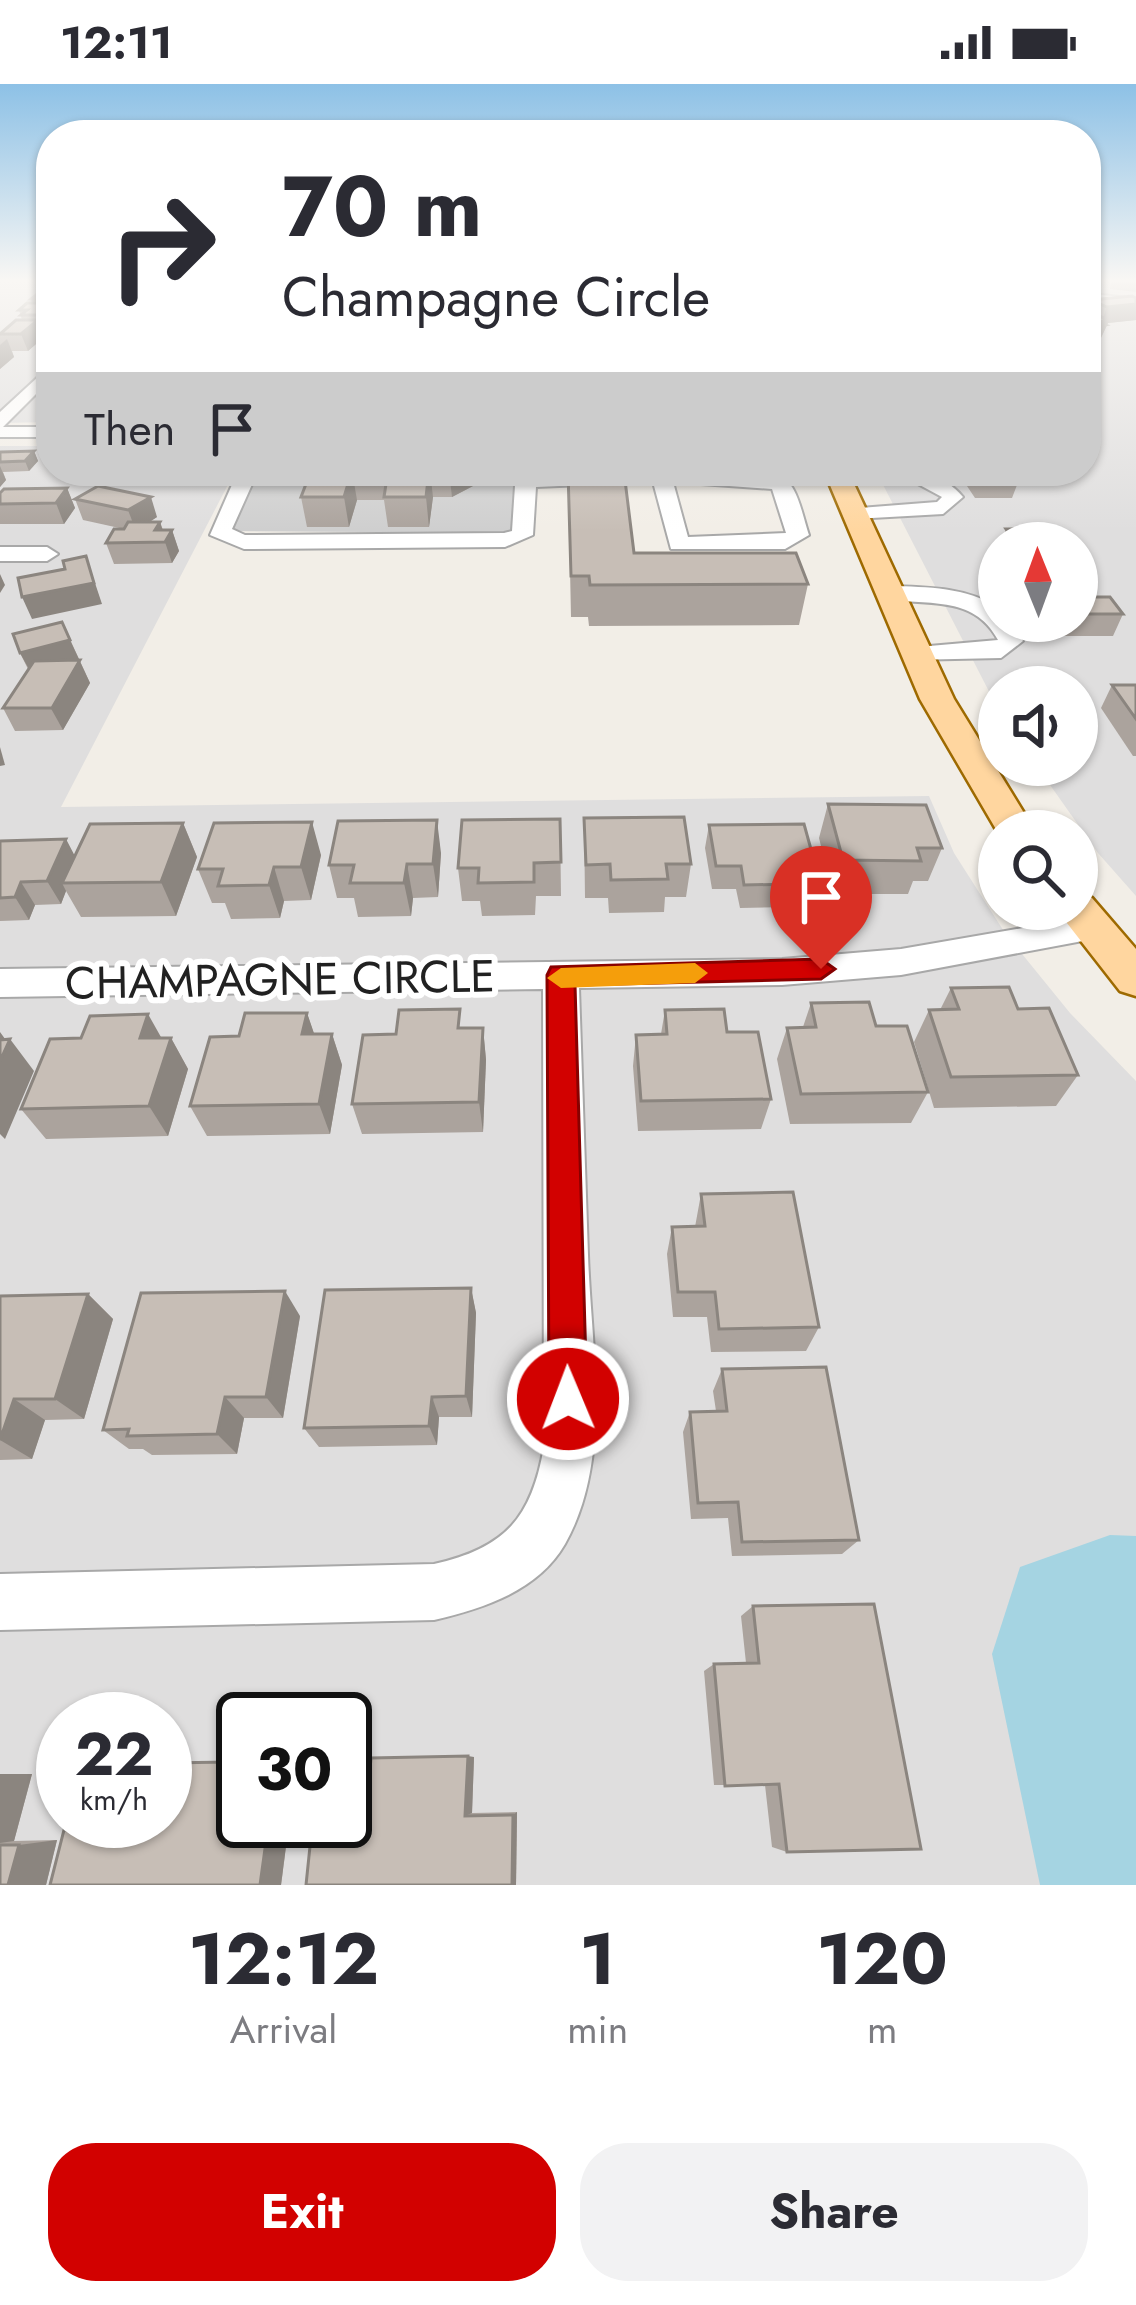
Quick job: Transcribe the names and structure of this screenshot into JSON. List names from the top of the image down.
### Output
{
  "streets": {
    "street": ["CHAMPAGNE CIRCLE"]
  },
  "north": "top",
  "page": {
    "status": "12:11",
    "turn": ["70 m", "Champagne Circle"],
    "then": "Then",
    "speed": "22 km/h",
    "limit": "30",
    "eta": [
      "12:12",
      "Arrival",
      "1",
      "min",
      "120",
      "m"
    ],
    "buttons": ["Exit", "Share"]
  }
}
